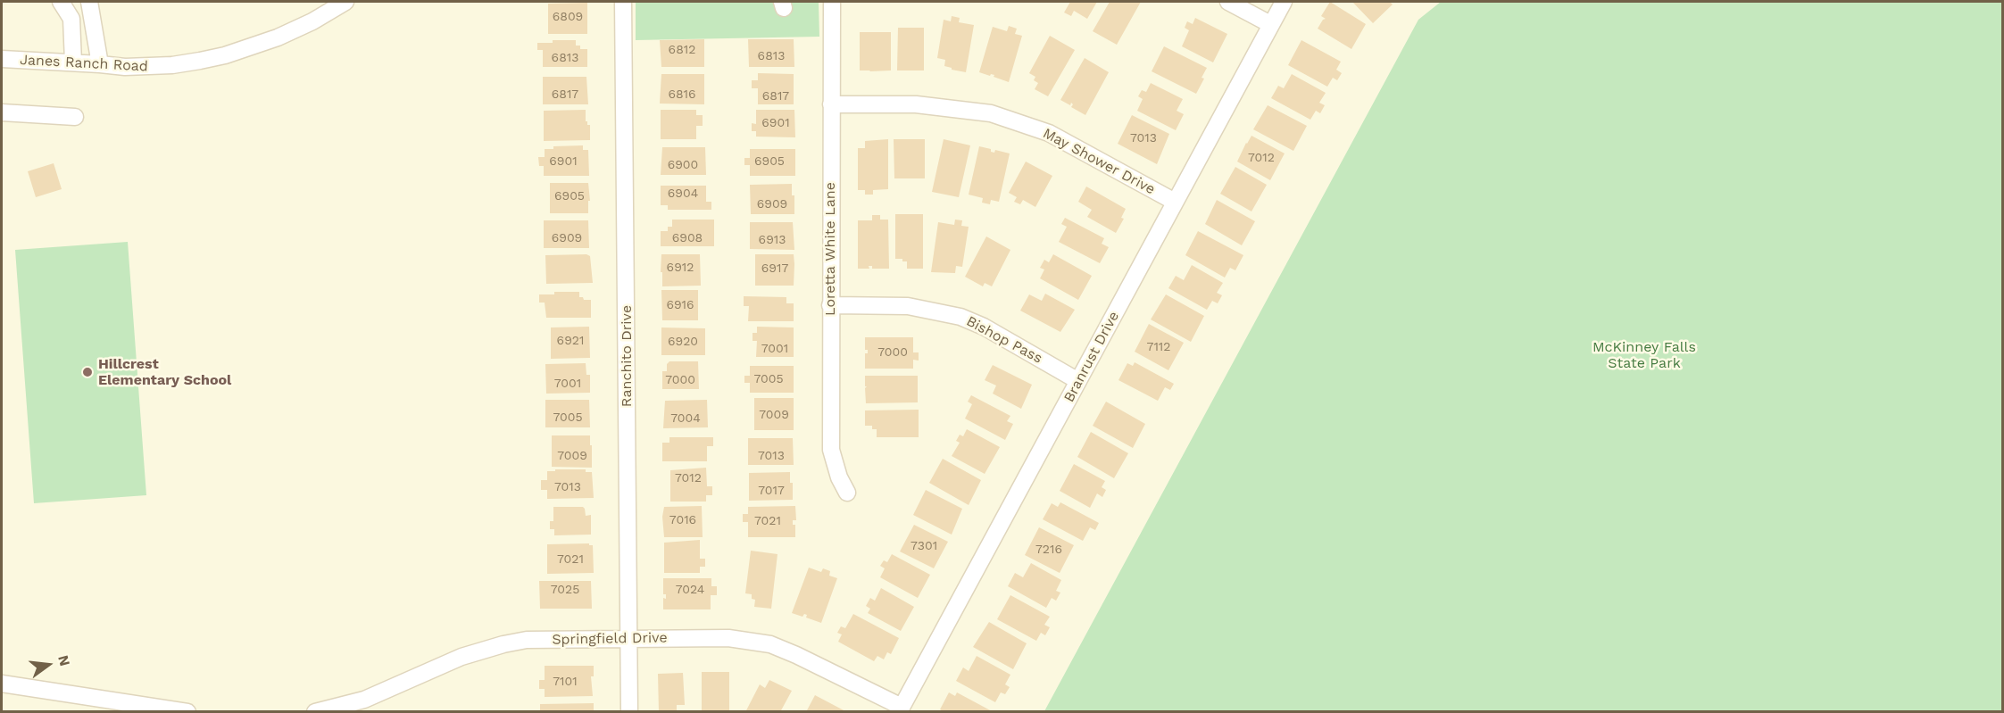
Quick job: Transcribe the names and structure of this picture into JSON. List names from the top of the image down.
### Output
{
  "streets": {
    "street": [
      "Janes Ranch Road",
      "May Shower Drive",
      "Loretta White Lane",
      "Bishop Pass",
      "Ranchito Drive",
      "Branrust Drive",
      "Springfield Drive"
    ]
  },
  "crossings": [
    ["May Shower Drive", "Loretta White Lane"],
    ["May Shower Drive", "Branrust Drive"],
    ["Loretta White Lane", "Bishop Pass"],
    ["Bishop Pass", "Branrust Drive"],
    ["Ranchito Drive", "Springfield Drive"],
    ["Branrust Drive", "Springfield Drive"]
  ],
  "parks": ["McKinney Falls State Park"],
  "places": ["Hillcrest Elementary School"],
  "house_numbers": [
    "6809",
    "6812",
    "6813",
    "6813",
    "6817",
    "6816",
    "6817",
    "6901",
    "7013",
    "7012",
    "6901",
    "6905",
    "6900",
    "6904",
    "6905",
    "6909",
    "6909",
    "6908",
    "6913",
    "6912",
    "6917",
    "6916",
    "6921",
    "6920",
    "7112",
    "7001",
    "7000",
    "7005",
    "7000",
    "7001",
    "7009",
    "7005",
    "7004",
    "7009",
    "7013",
    "7012",
    "7013",
    "7017",
    "7016",
    "7021",
    "7301",
    "7216",
    "7021",
    "7025",
    "7024",
    "7101"
  ],
  "north": "right"
}
